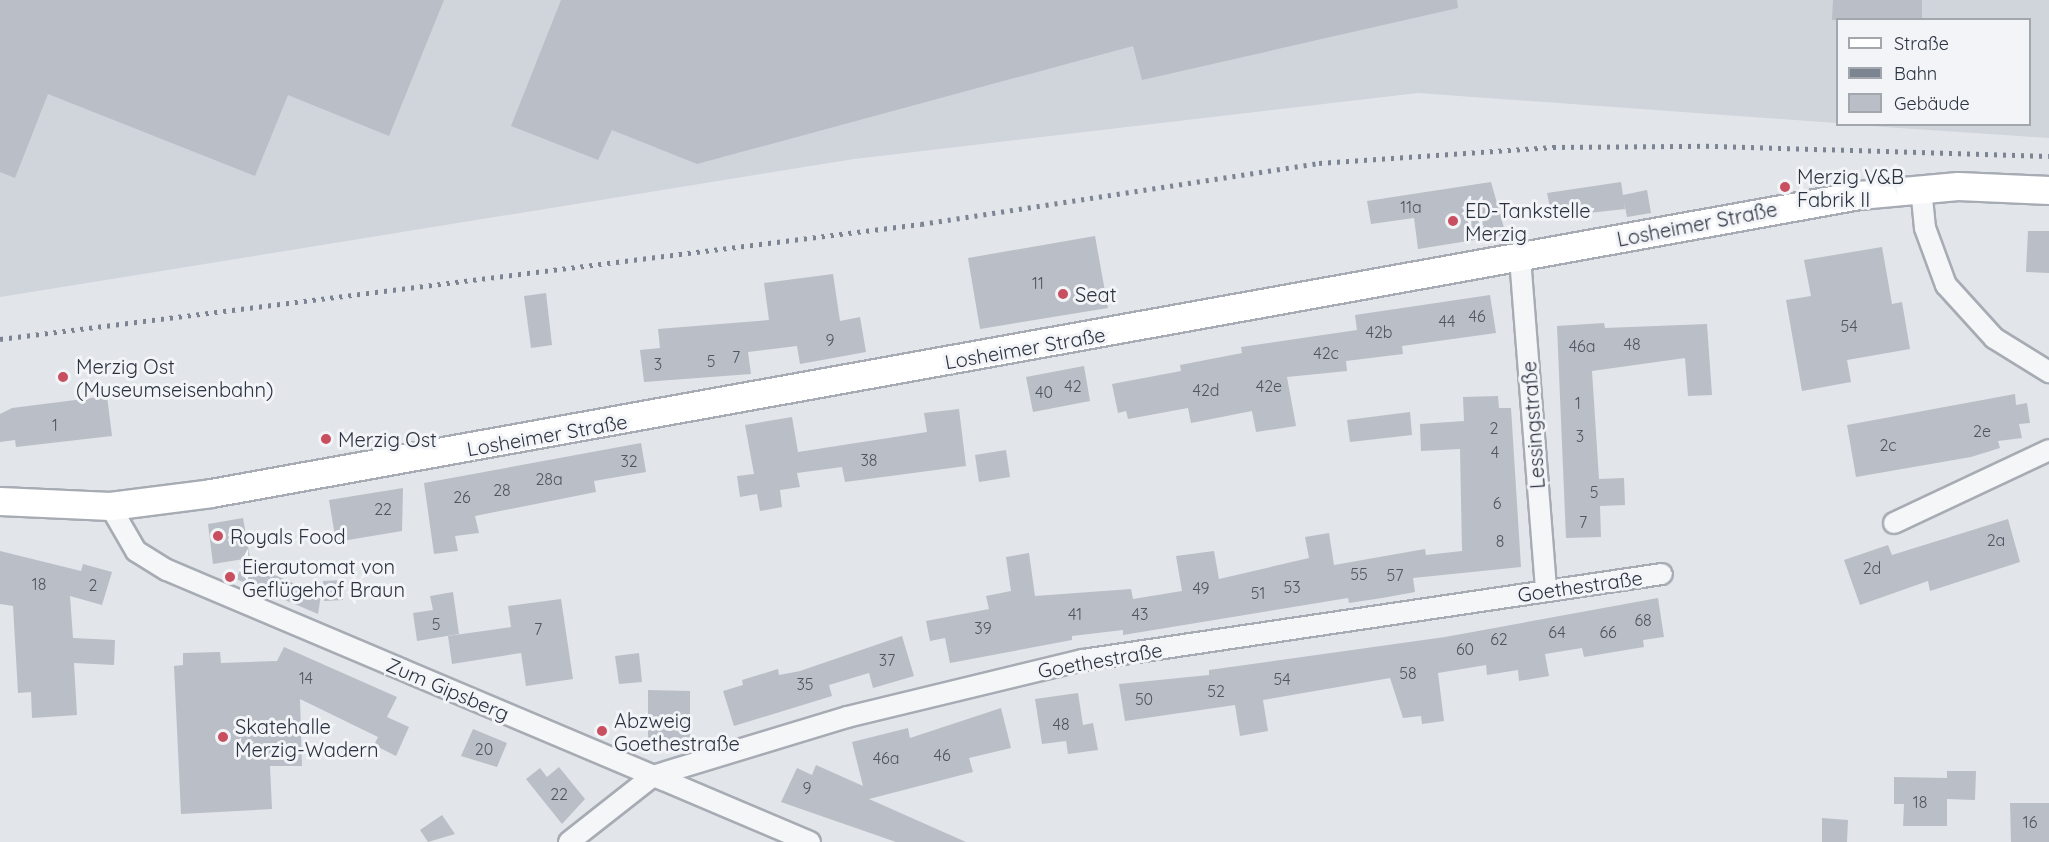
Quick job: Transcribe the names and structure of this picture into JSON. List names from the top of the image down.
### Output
{
  "streets": {
    "main road": ["Losheimer Straße"],
    "street": ["Lessingstraße", "Goethestraße", "Zum Gipsberg"]
  },
  "crossings": [
    ["Losheimer Straße", "Lessingstraße"],
    ["Losheimer Straße", "Zum Gipsberg"],
    ["Lessingstraße", "Goethestraße"],
    ["Goethestraße", "Zum Gipsberg"]
  ],
  "places": [
    "Merzig V&B Fabrik II",
    "ED-Tankstelle Merzig",
    "Seat",
    "Merzig Ost (Museumseisenbahn)",
    "Merzig Ost",
    "Royals Food",
    "Eierautomat von Geflügehof Braun",
    "Abzweig Goethestraße",
    "Skatehalle Merzig-Wadern"
  ],
  "house_numbers": [
    "11a",
    "11",
    "46",
    "44",
    "54",
    "42b",
    "9",
    "48",
    "46a",
    "42c",
    "7",
    "5",
    "3",
    "42",
    "42e",
    "42d",
    "40",
    "1",
    "1",
    "2",
    "2e",
    "3",
    "2c",
    "4",
    "38",
    "32",
    "28a",
    "28",
    "5",
    "26",
    "6",
    "22",
    "7",
    "2a",
    "8",
    "2d",
    "55",
    "57",
    "18",
    "2",
    "53",
    "49",
    "51",
    "41",
    "43",
    "68",
    "5",
    "39",
    "7",
    "64",
    "66",
    "62",
    "60",
    "37",
    "58",
    "14",
    "54",
    "35",
    "52",
    "50",
    "48",
    "20",
    "46",
    "46a",
    "9",
    "22",
    "18",
    "16"
  ],
  "legend": ["Straße", "Bahn", "Gebäude"]
}
